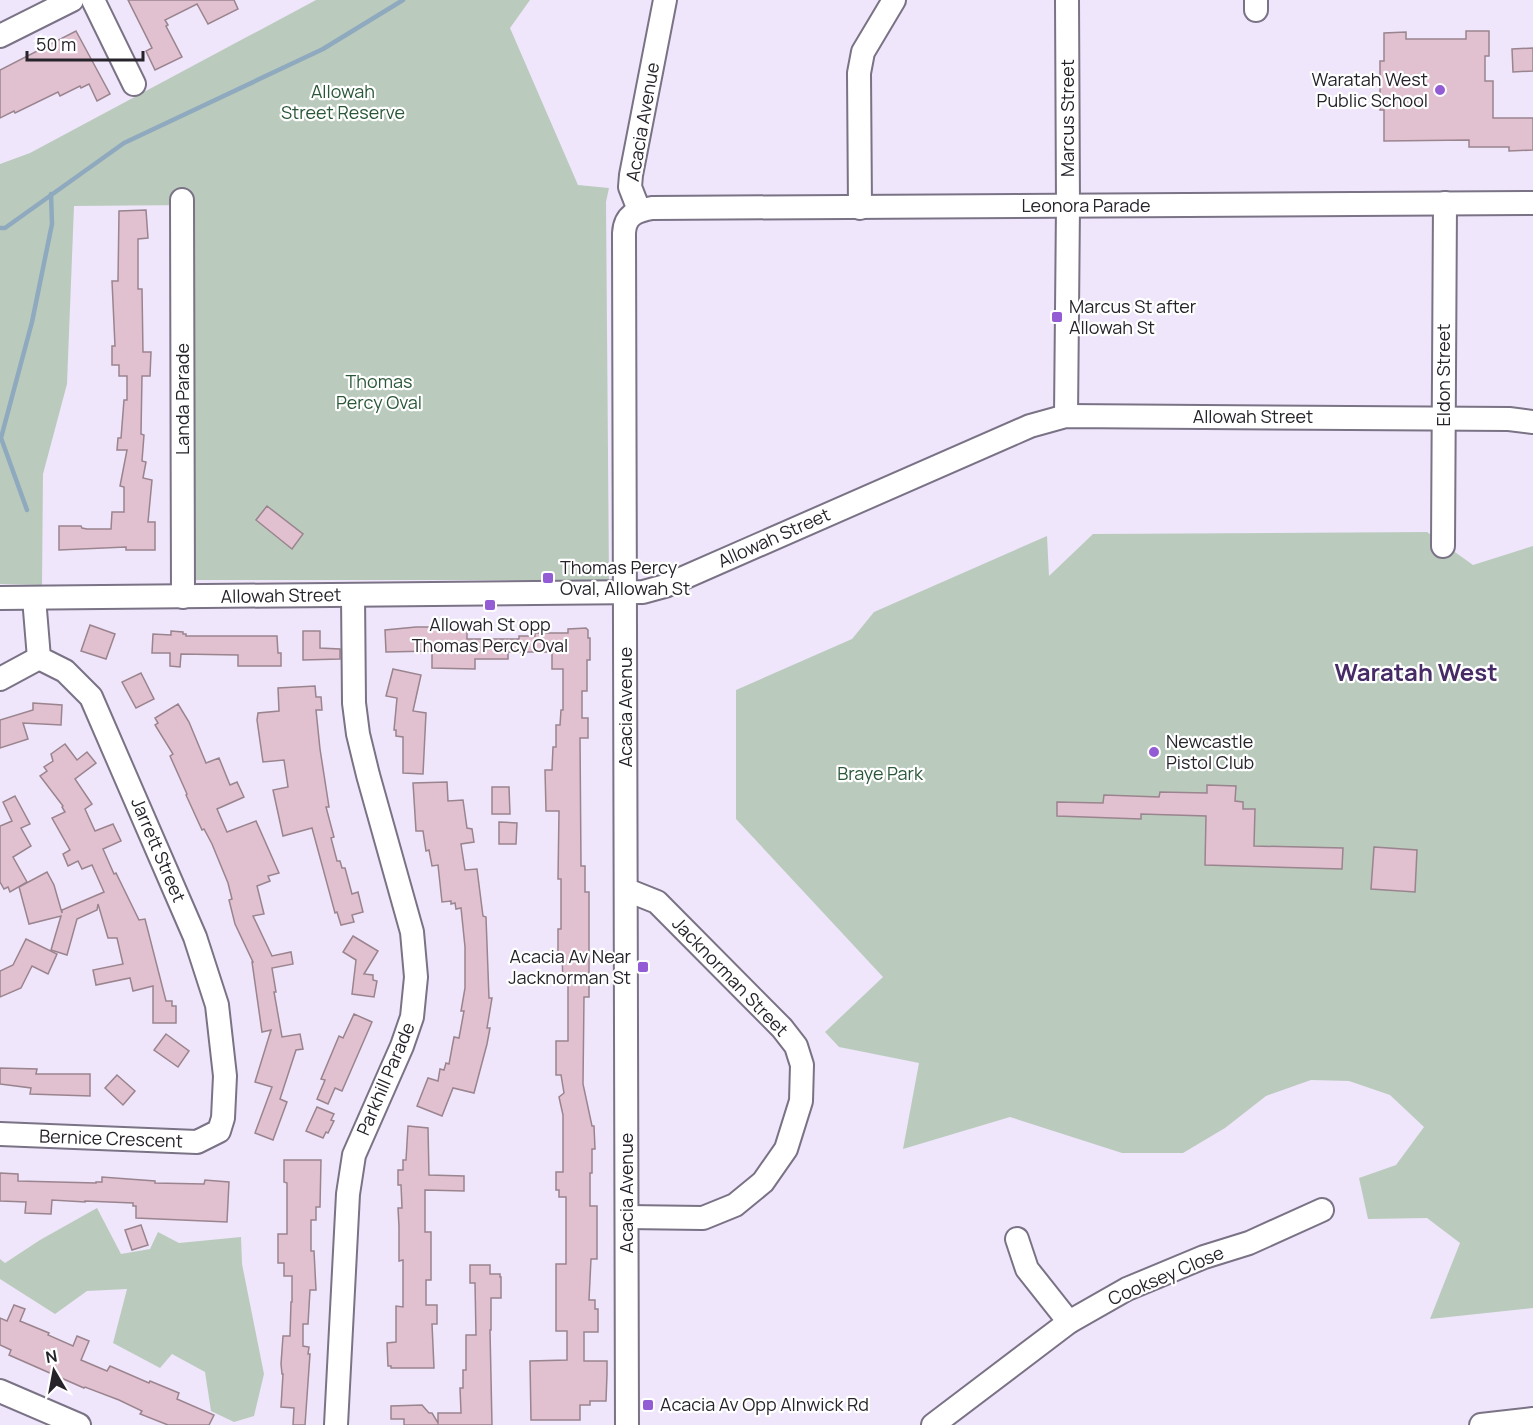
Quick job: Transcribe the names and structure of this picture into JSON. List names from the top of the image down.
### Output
{
  "streets": {
    "street": [
      "Marcus Street",
      "Acacia Avenue",
      "Leonora Parade",
      "Eldon Street",
      "Landa Parade",
      "Allowah Street",
      "Jarrett Street",
      "Jacknorman Street",
      "Parkhill Parade",
      "Bernice Crescent",
      "Cooksey Close"
    ]
  },
  "crossings": [
    ["Marcus Street", "Leonora Parade"],
    ["Marcus Street", "Allowah Street"],
    ["Acacia Avenue", "Leonora Parade"],
    ["Acacia Avenue", "Allowah Street"],
    ["Acacia Avenue", "Jacknorman Street"],
    ["Leonora Parade", "Eldon Street"],
    ["Eldon Street", "Allowah Street"],
    ["Landa Parade", "Allowah Street"],
    ["Allowah Street", "Parkhill Parade"],
    ["Jarrett Street", "Bernice Crescent"]
  ],
  "districts": ["Waratah West"],
  "parks": ["Allowah Street Reserve", "Thomas Percy Oval", "Braye Park"],
  "places": {
    "other": ["Waratah West Public School", "Newcastle Pistol Club"],
    "transit": [
      "Marcus St after Allowah St",
      "Thomas Percy Oval, Allowah St",
      "Allowah St opp Thomas Percy Oval",
      "Acacia Av Near Jacknorman St",
      "Acacia Av Opp Alnwick Rd"
    ]
  },
  "scale_bar": "50 m",
  "north": "top"
}
